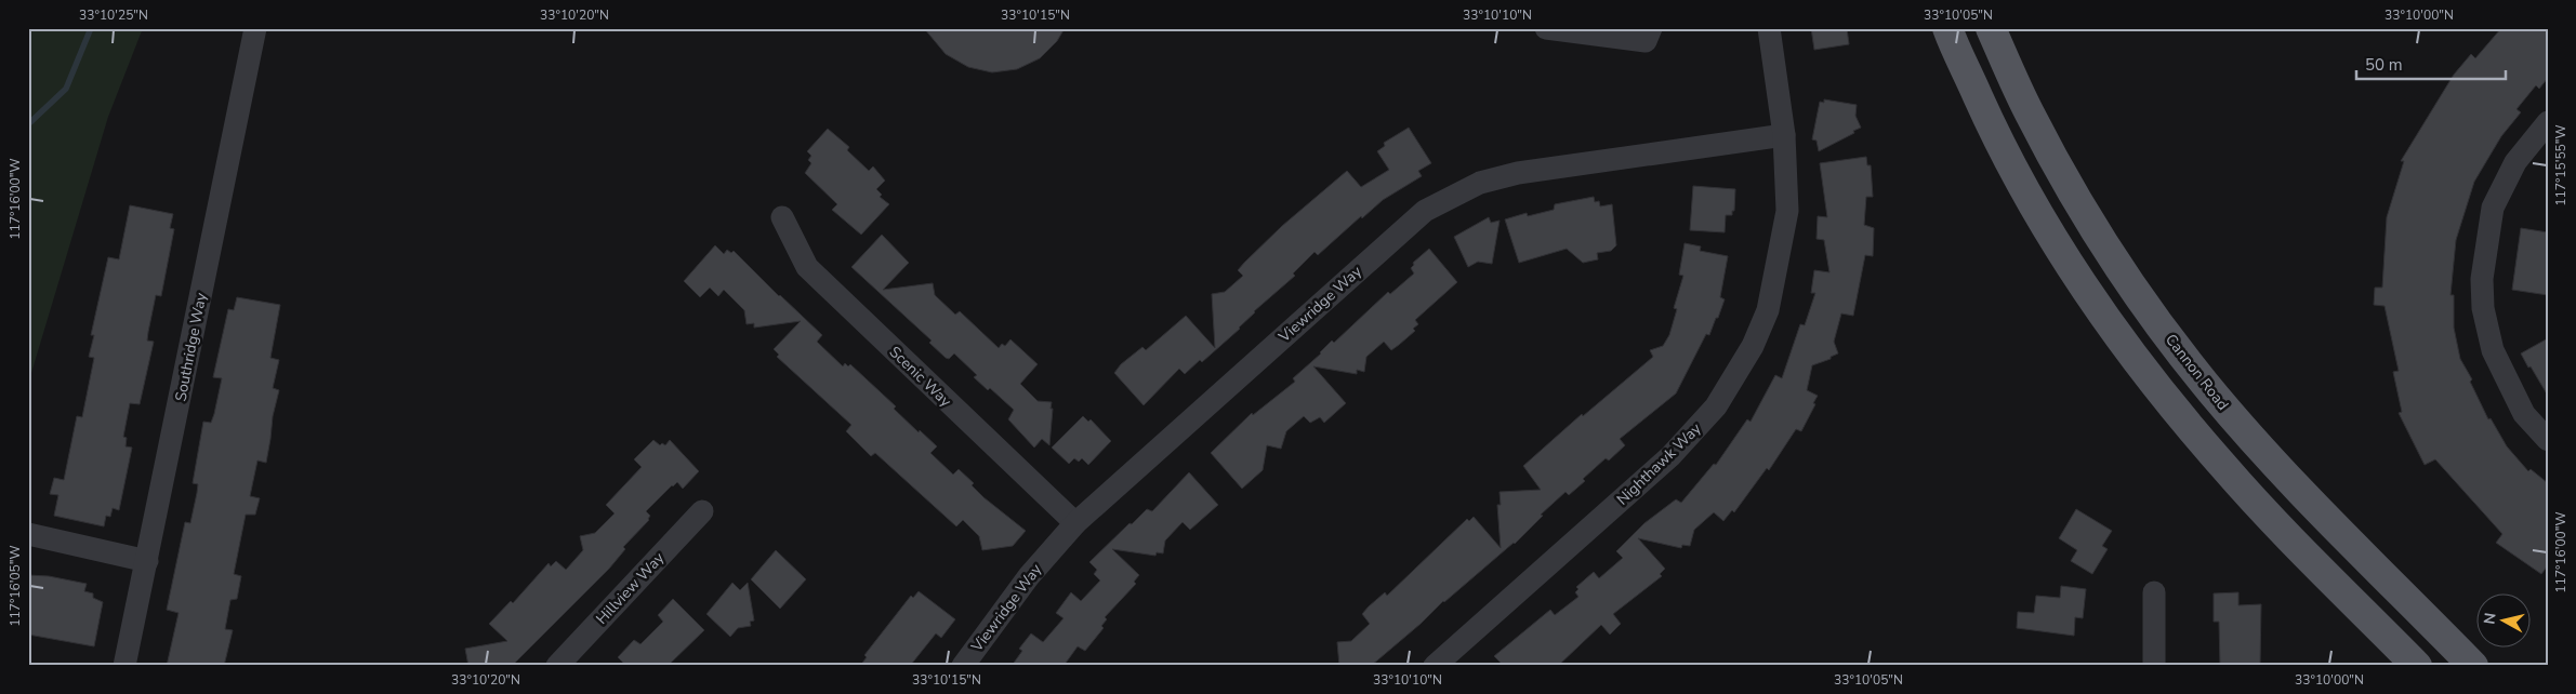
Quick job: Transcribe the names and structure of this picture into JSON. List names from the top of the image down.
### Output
{
  "streets": {
    "main road": ["Cannon Road"],
    "street": [
      "Viewridge Way",
      "Southridge Way",
      "Scenic Way",
      "Nighthawk Way",
      "Hillview Way"
    ]
  },
  "crossings": [
    ["Viewridge Way", "Scenic Way"],
    ["Viewridge Way", "Nighthawk Way"]
  ],
  "scale_bar": "50 m",
  "north": "left",
  "coordinates": [
    "33°10'25\"N",
    "33°10'20\"N",
    "33°10'15\"N",
    "33°10'10\"N",
    "33°10'05\"N",
    "33°10'00\"N",
    "117°15'55\"W",
    "117°16'00\"W",
    "117°16'05\"W"
  ]
}
